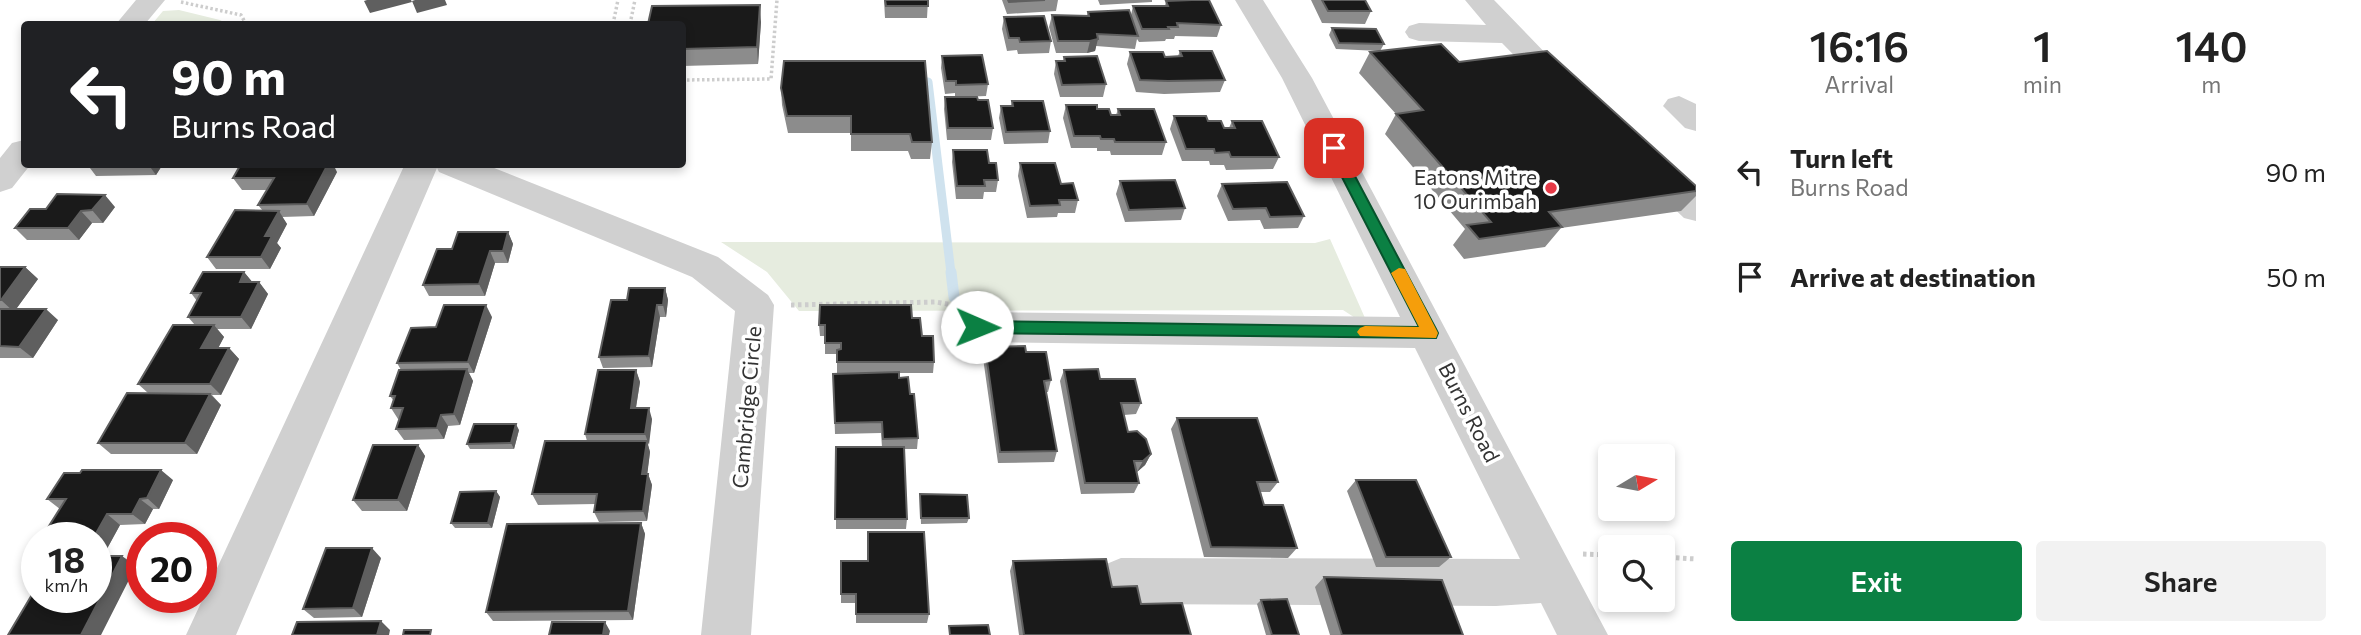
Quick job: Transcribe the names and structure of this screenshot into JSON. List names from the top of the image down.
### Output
{
  "streets": {
    "street": ["Cambridge Circle", "Burns Road"]
  },
  "places": ["Eatons Mitre 10 Ourimbah"],
  "north": "right",
  "page": {
    "eta": [
      "16:16",
      "Arrival",
      "1",
      "min",
      "140",
      "m"
    ],
    "turn": ["90 m", "Burns Road"],
    "list": [
      {
        "name": "Turn left",
        "note": "Burns Road",
        "value": "90 m"
      },
      {
        "name": "Arrive at destination",
        "value": "50 m"
      }
    ],
    "speed": "18 km/h",
    "limit": "20",
    "buttons": ["Exit", "Share"]
  }
}
